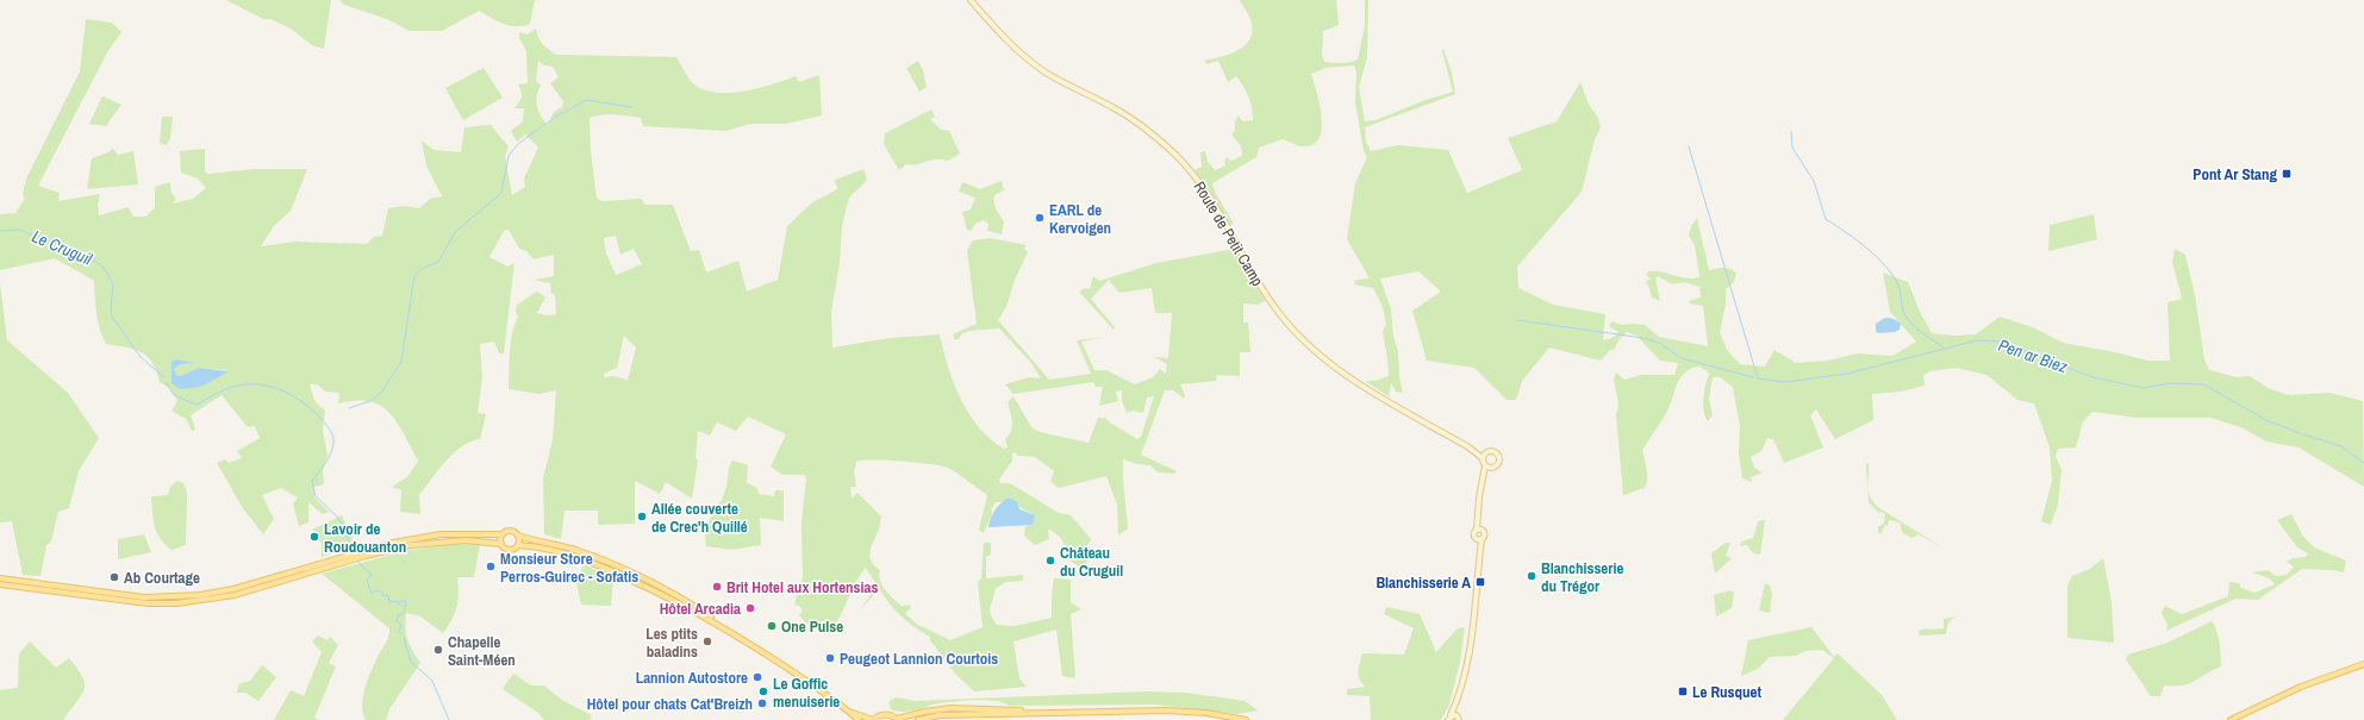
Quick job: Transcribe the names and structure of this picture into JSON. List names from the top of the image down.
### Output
{
  "streets": {
    "main road": ["Route de Petit Camp"]
  },
  "water": ["Le Cruguil", "Pen ar Biez"],
  "places": {
    "transit": ["Pont Ar Stang", "Blanchisserie A", "Le Rusquet"],
    "other": [
      "EARL de Kervoigen",
      "Allée couverte de Crec'h Quillé",
      "Lavoir de Roudouanton",
      "Château du Cruguil",
      "Monsieur Store Perros-Guirec - Sofatis",
      "Blanchisserie du Trégor",
      "Ab Courtage",
      "Brit Hotel aux Hortensias",
      "Hôtel Arcadia",
      "One Pulse",
      "Les ptits baladins",
      "Chapelle Saint-Méen",
      "Peugeot Lannion Courtois",
      "Lannion Autostore",
      "Le Goffic menuiserie",
      "Hôtel pour chats Cat'Breizh"
    ]
  }
}
